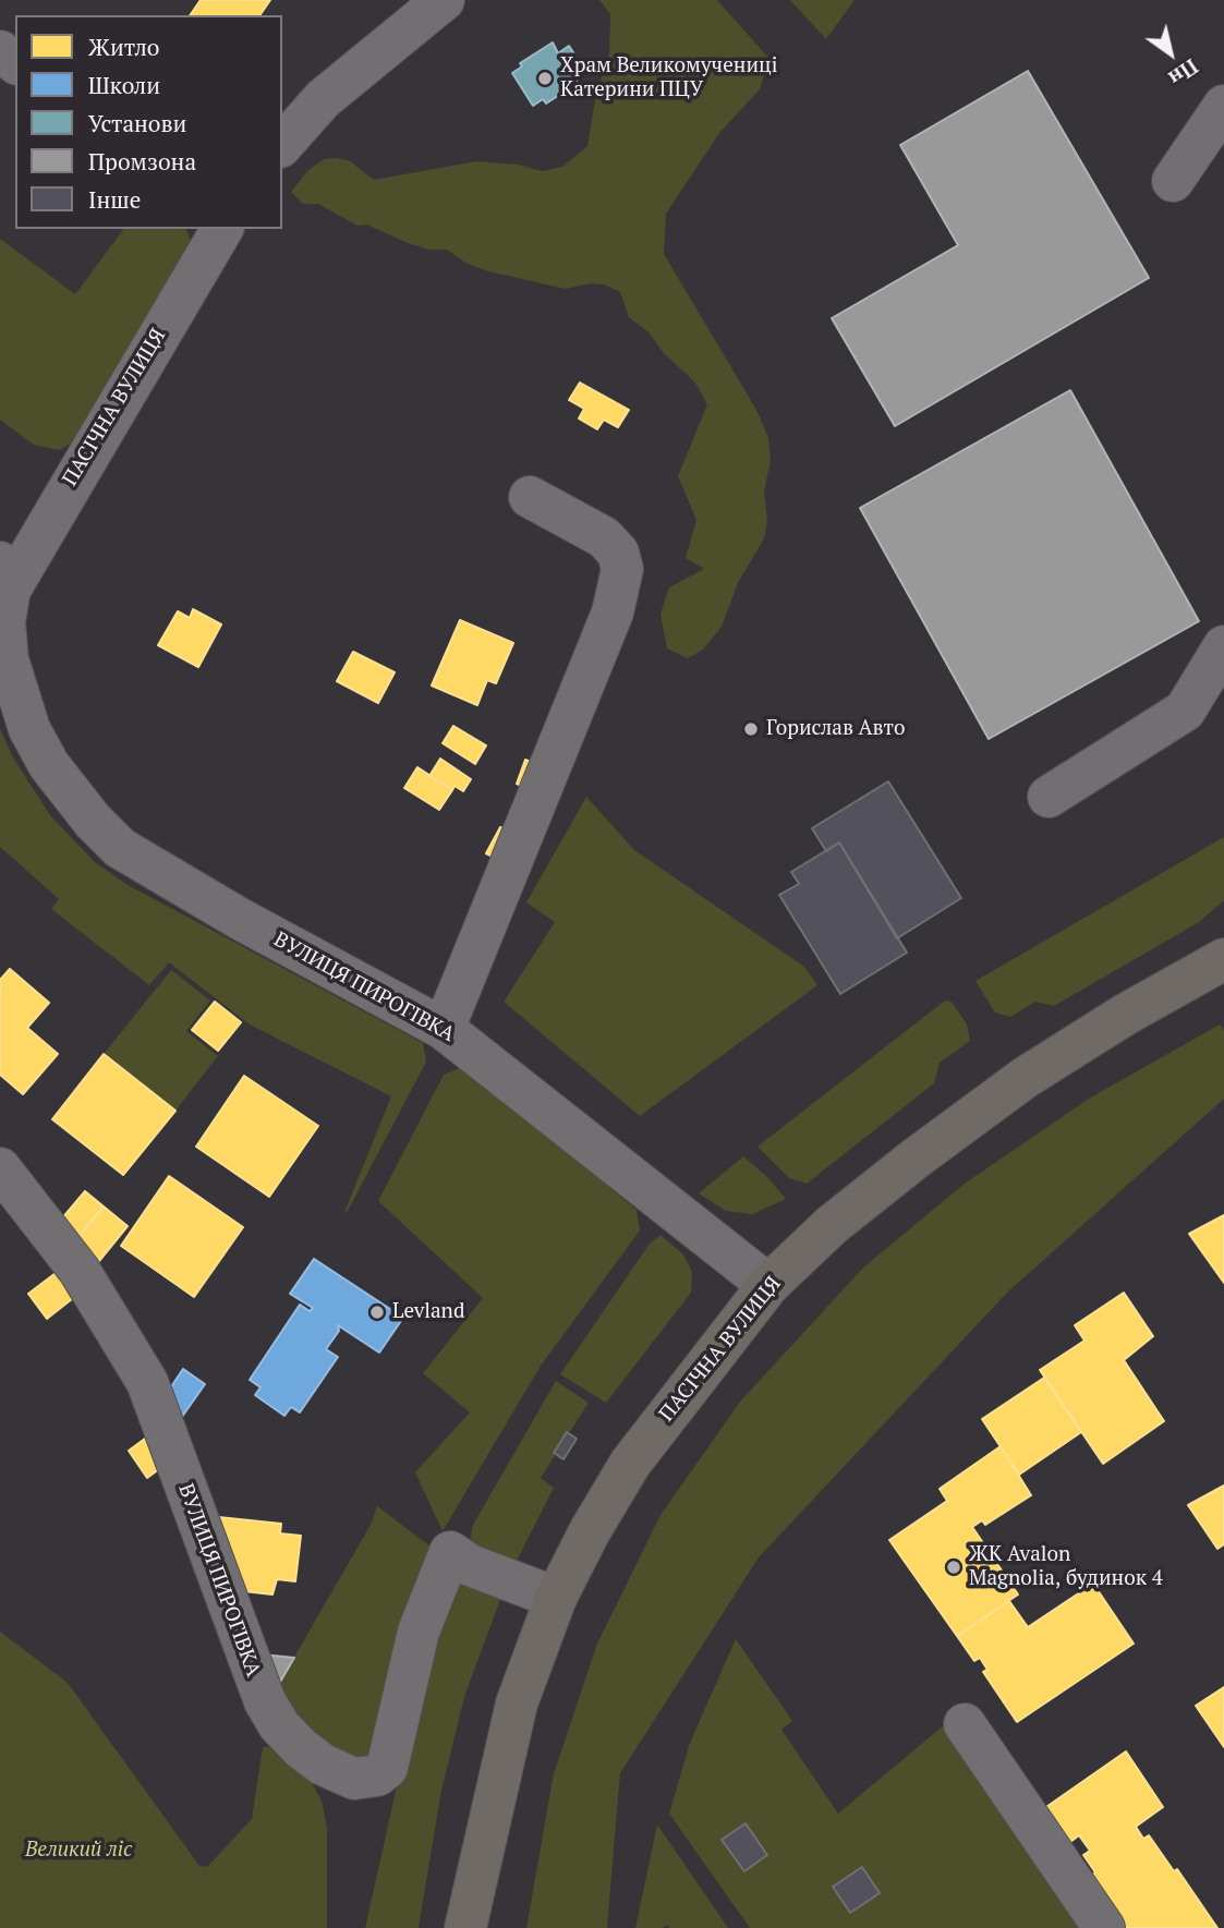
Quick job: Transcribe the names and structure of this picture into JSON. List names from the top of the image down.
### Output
{
  "streets": {
    "main road": ["ПАСІЧНА ВУЛИЦЯ"],
    "street": ["ВУЛИЦЯ ПИРОГІВКА"]
  },
  "crossings": [
    ["ПАСІЧНА ВУЛИЦЯ", "ВУЛИЦЯ ПИРОГІВКА"]
  ],
  "parks": ["Великий ліс"],
  "places": [
    "Храм Великомучениці Катерини ПЦУ",
    "Горислав Авто",
    "Levland",
    "ЖК Avalon Magnolia, будинок 4"
  ],
  "legend": [
    "Житло",
    "Школи",
    "Установи",
    "Промзона",
    "Інше"
  ],
  "north": "bottom right"
}
